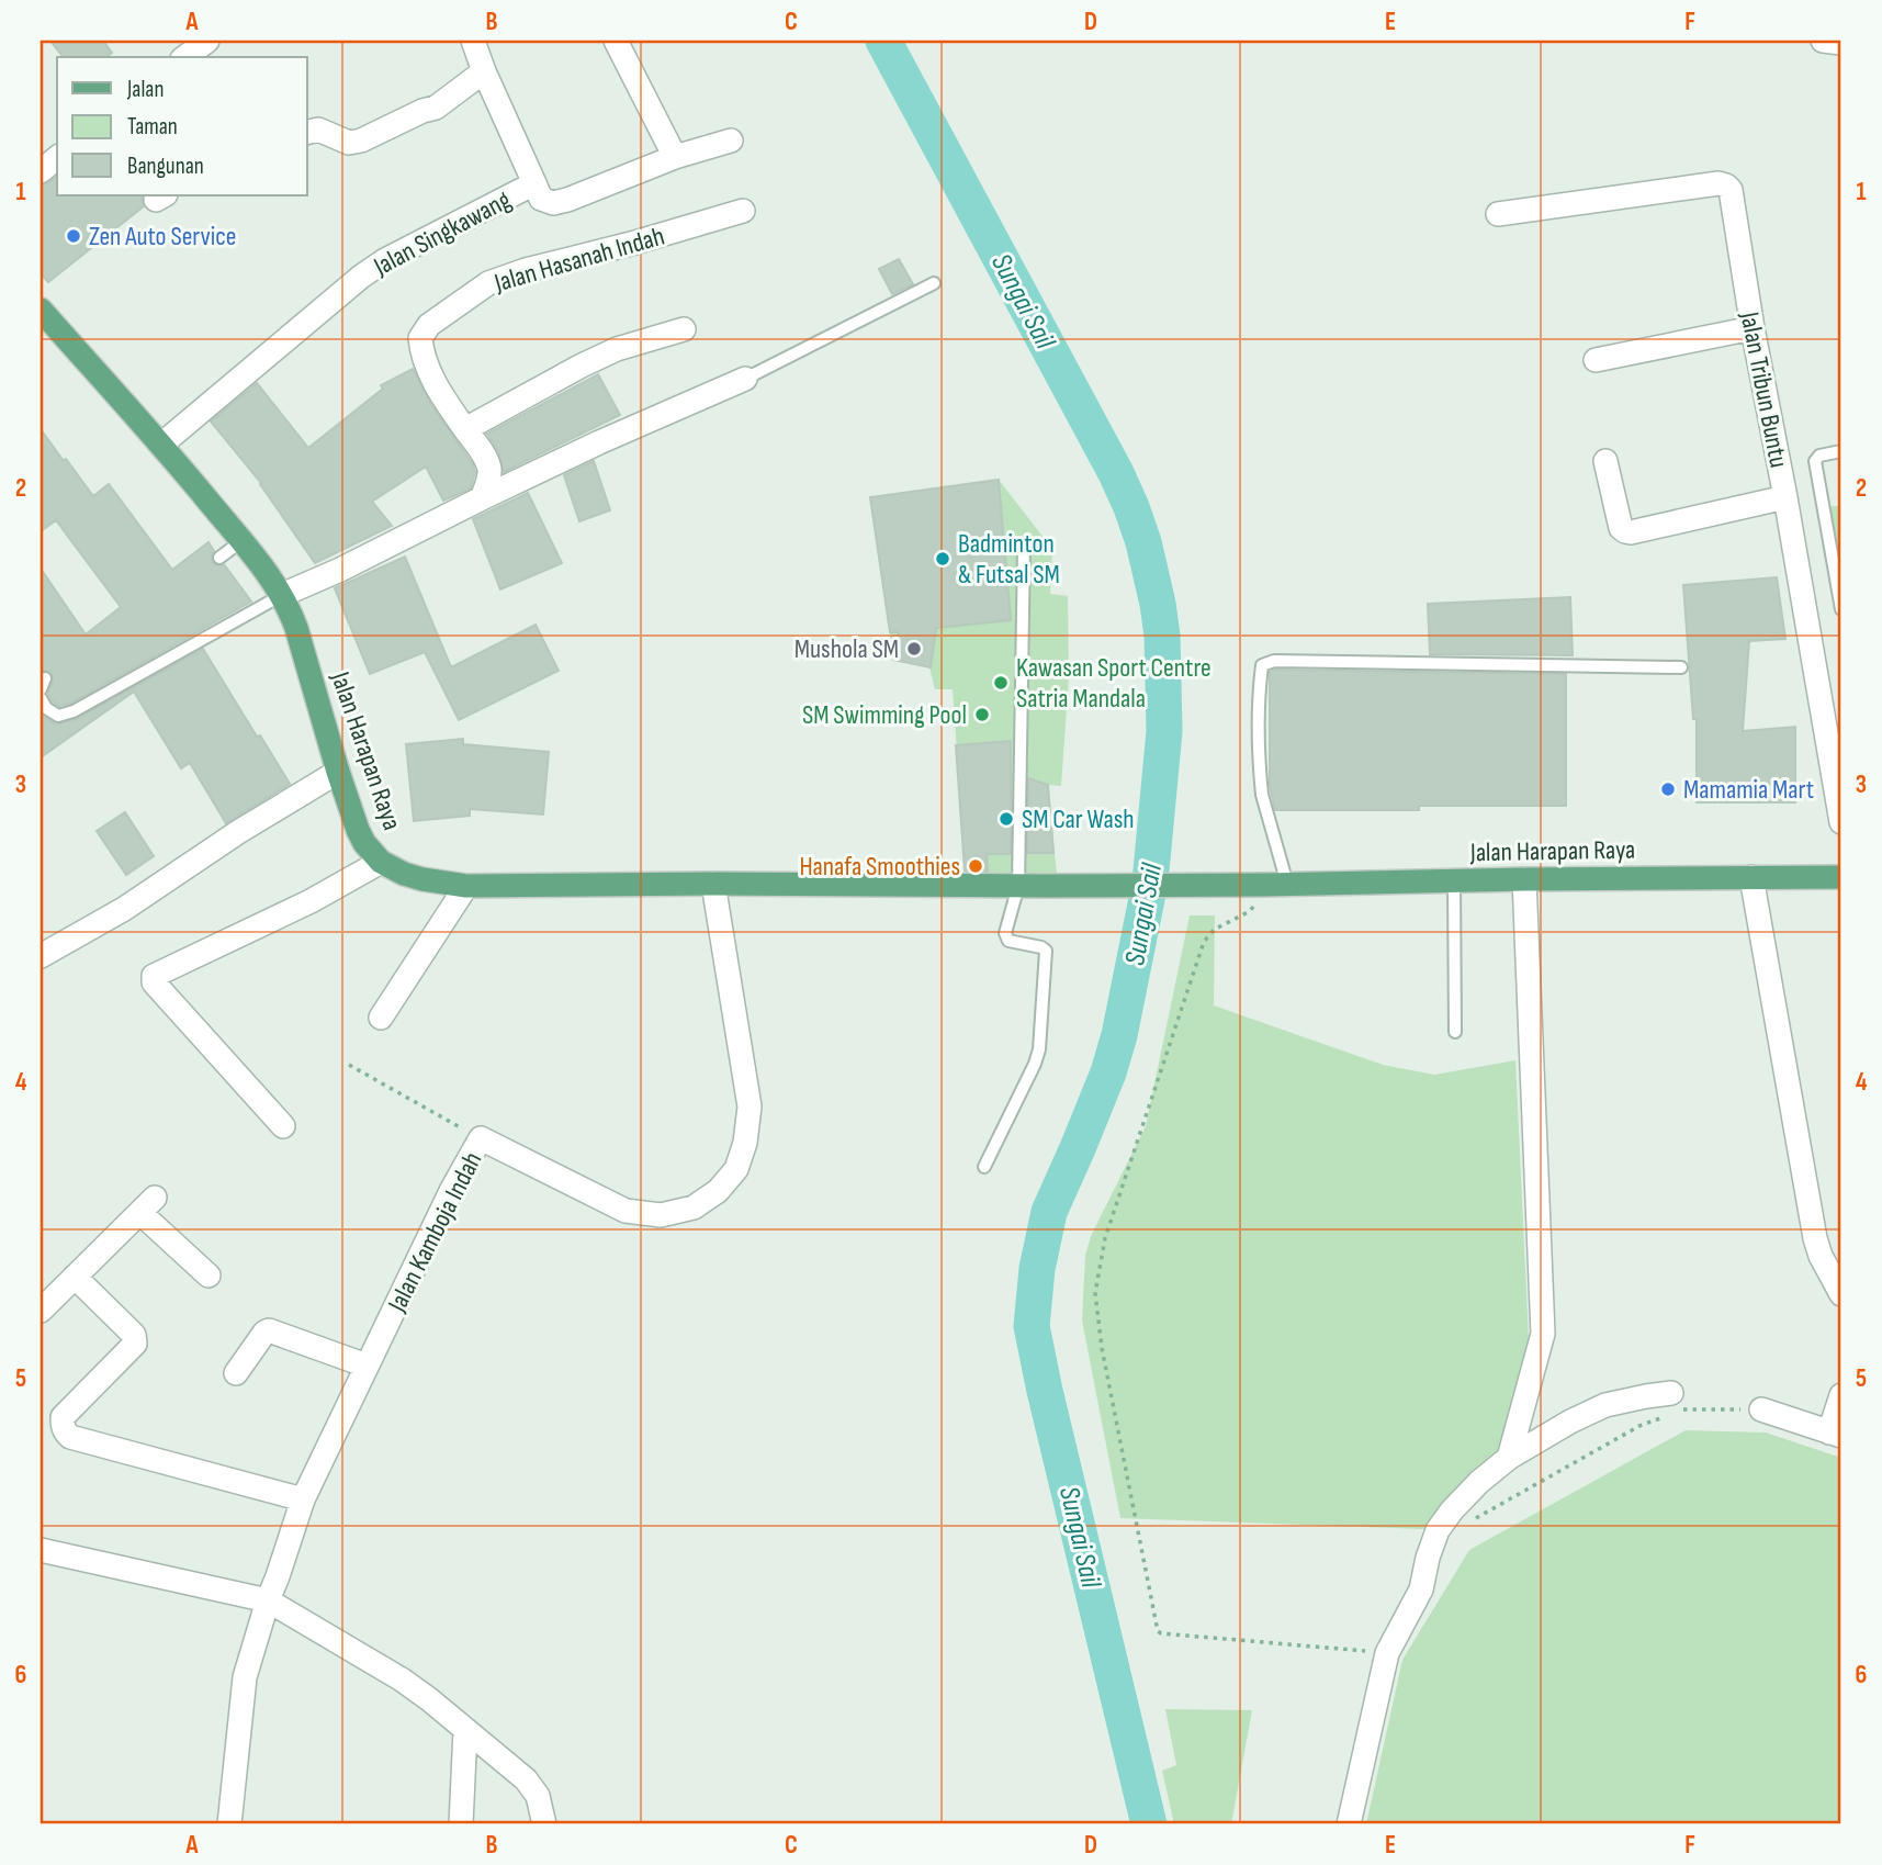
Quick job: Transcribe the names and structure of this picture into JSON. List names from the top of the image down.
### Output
{
  "streets": {
    "main road": ["Jalan Harapan Raya"],
    "street": [
      "Jalan Singkawang",
      "Jalan Hasanah Indah",
      "Jalan Tribun Buntu",
      "Jalan Kamboja Indah"
    ]
  },
  "crossings": [
    ["Jalan Singkawang", "Jalan Harapan Raya"],
    ["Jalan Harapan Raya", "Jalan Kamboja Indah"]
  ],
  "water": ["Sungai Sail"],
  "places": [
    "Zen Auto Service",
    "Badminton & Futsal SM",
    "Mushola SM",
    "Kawasan Sport Centre Satria Mandala",
    "SM Swimming Pool",
    "Mamamia Mart",
    "SM Car Wash",
    "Hanafa Smoothies"
  ],
  "legend": ["Jalan", "Taman", "Bangunan"],
  "grid": {
    "columns": [
      "A",
      "B",
      "C",
      "D",
      "E",
      "F"
    ],
    "rows": [
      "1",
      "2",
      "3",
      "4",
      "5",
      "6"
    ]
  }
}
